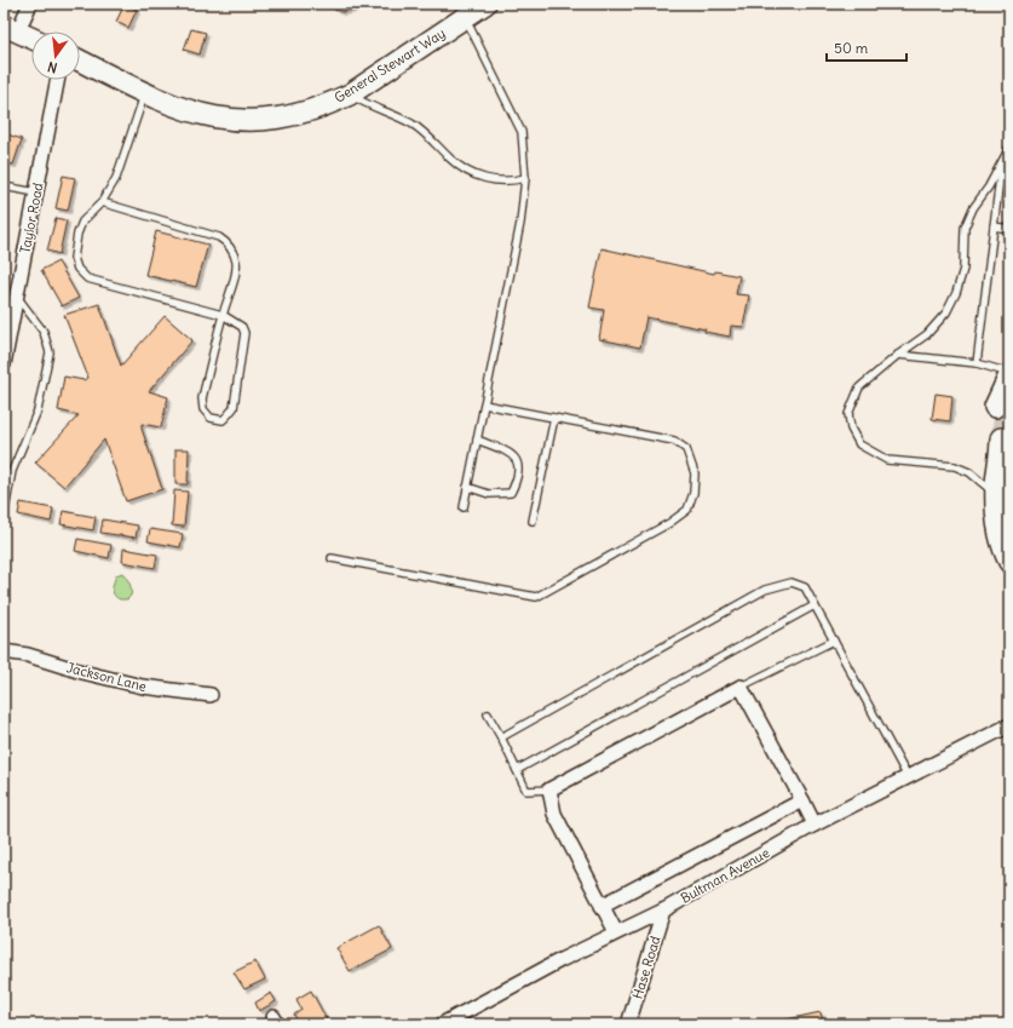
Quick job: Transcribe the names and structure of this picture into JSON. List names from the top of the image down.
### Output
{
  "streets": {
    "main road": ["General Stewart Way"],
    "street": [
      "Taylor Road",
      "Jackson Lane",
      "Bultman Avenue",
      "Hase Road"
    ]
  },
  "crossings": [
    ["Bultman Avenue", "Hase Road"]
  ],
  "scale_bar": "50 m",
  "north": "bottom"
}
